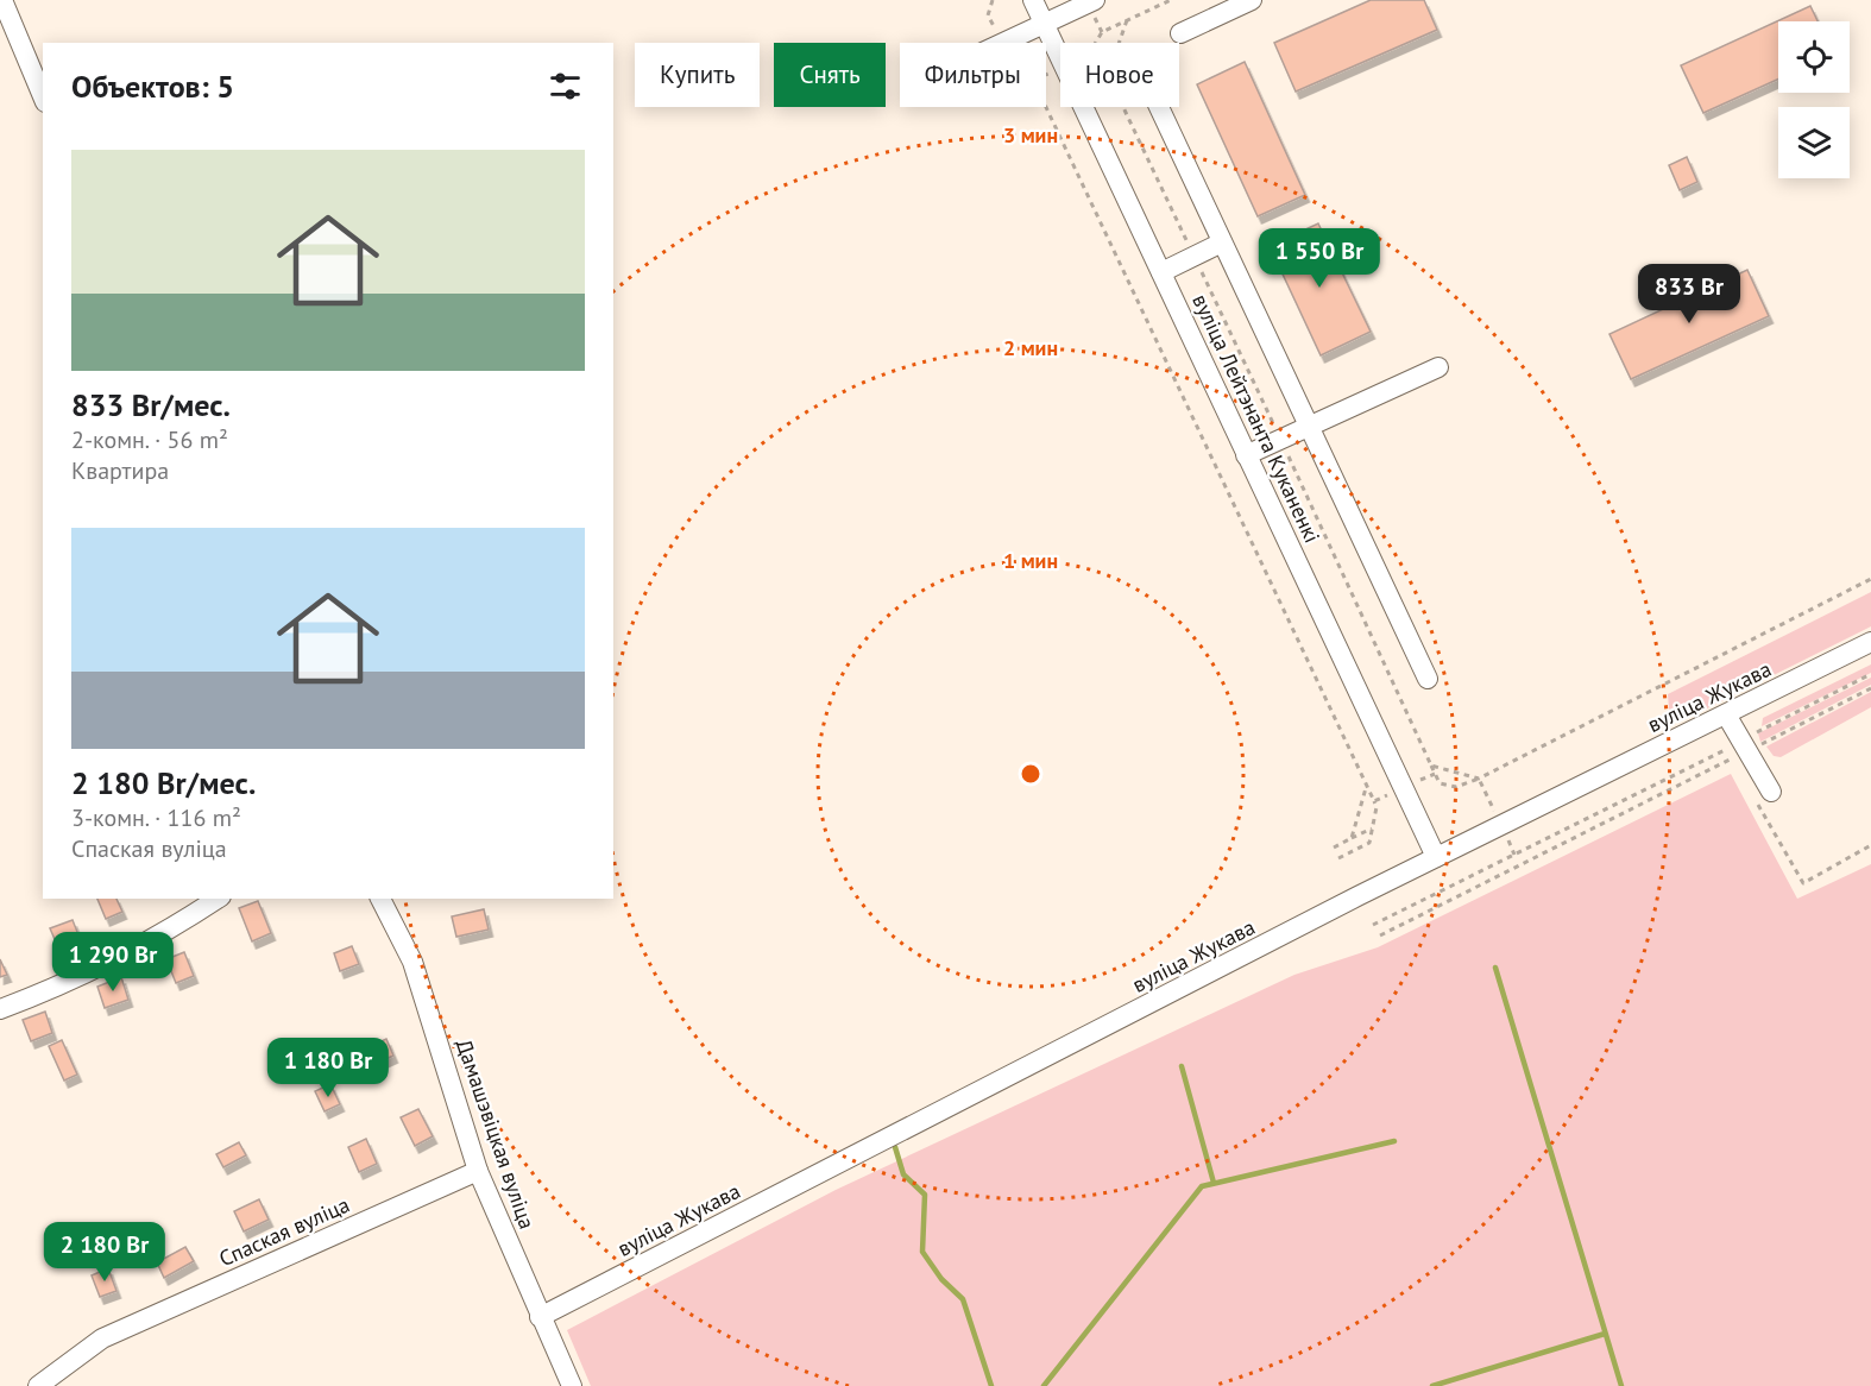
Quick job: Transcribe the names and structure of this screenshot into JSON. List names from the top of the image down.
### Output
{
  "streets": {
    "street": [
      "вуліца Лейтэнанта Куканенкі",
      "вуліца Жукава",
      "Дамашэвіцкая вуліца",
      "Спаская вуліца"
    ]
  },
  "crossings": [
    ["вуліца Лейтэнанта Куканенкі", "вуліца Жукава"],
    ["вуліца Жукава", "Дамашэвіцкая вуліца"],
    ["Дамашэвіцкая вуліца", "Спаская вуліца"]
  ],
  "page": {
    "chip": [
      "Купить",
      "Снять",
      "Фильтры",
      "Новое"
    ],
    "heading": "Объектов: 5",
    "list": [
      {
        "name": "833 Br/мес.",
        "note": "2-комн. · 56 m² · Квартира"
      },
      {
        "name": "2 180 Br/мес.",
        "note": "3-комн. · 116 m² · Спаская вуліца"
      }
    ],
    "price": [
      "1 550 Br",
      "833 Br",
      "1 290 Br",
      "1 180 Br",
      "2 180 Br"
    ]
  },
  "rings": ["3 мин", "2 мин", "1 мин"]
}
